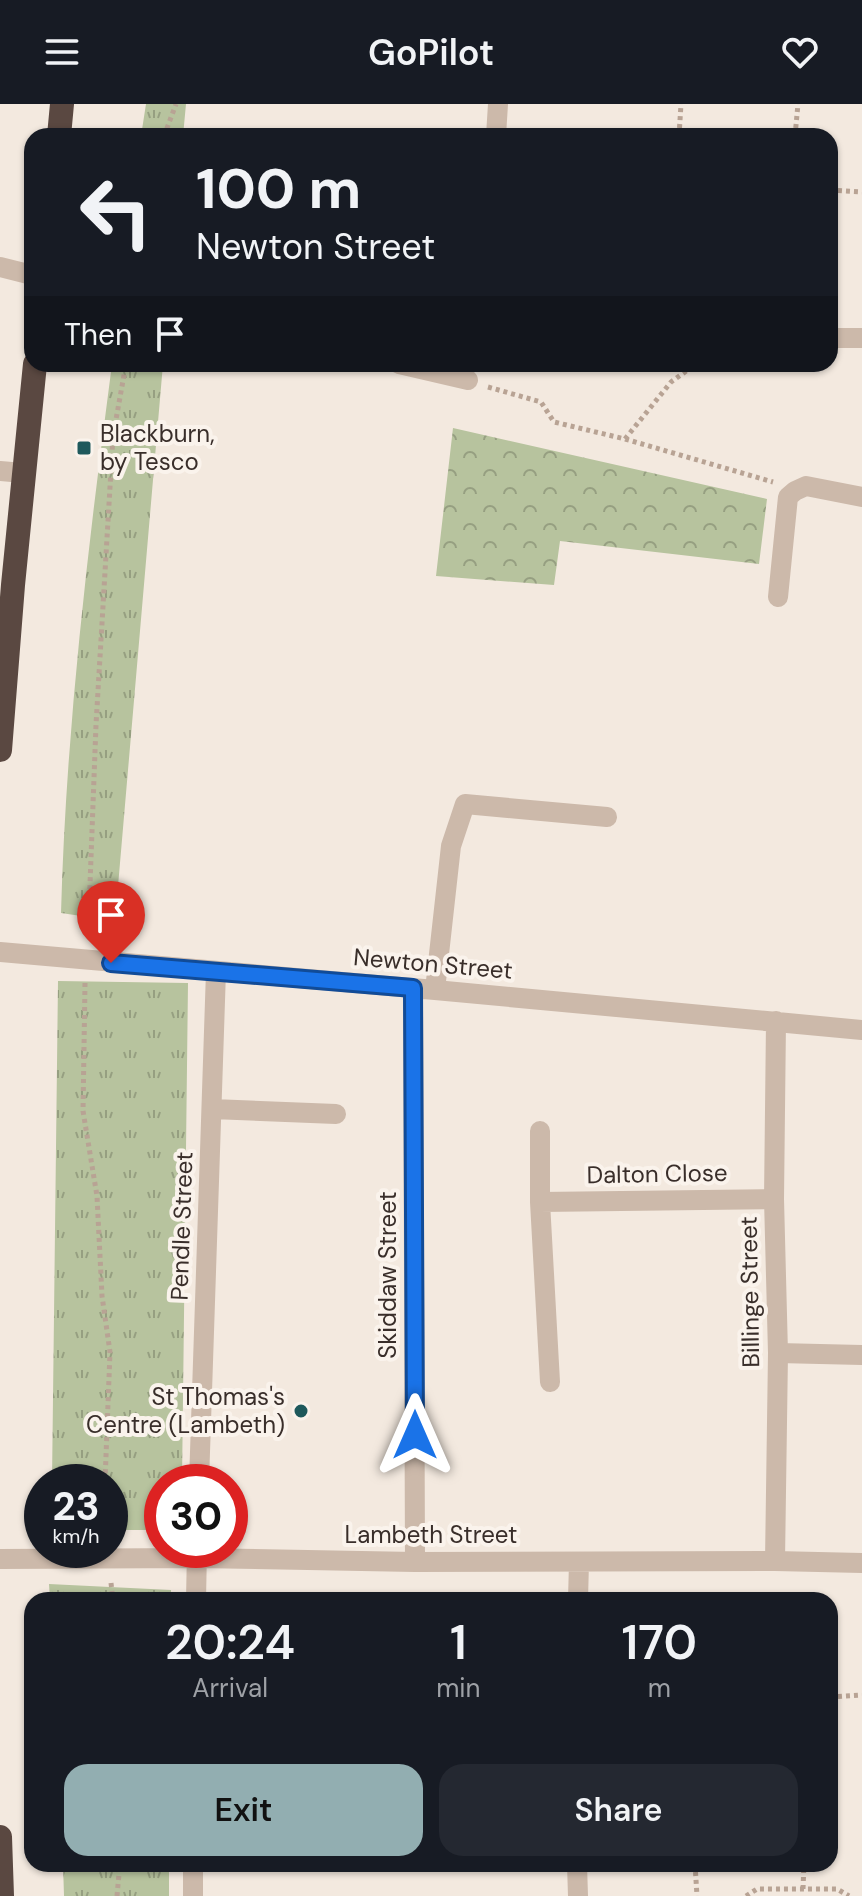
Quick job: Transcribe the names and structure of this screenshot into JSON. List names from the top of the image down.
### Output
{
  "streets": {
    "street": [
      "Newton Street",
      "Dalton Close",
      "Pendle Street",
      "Skiddaw Street",
      "Billinge Street",
      "Lambeth Street"
    ]
  },
  "crossings": [
    ["Newton Street", "Pendle Street"],
    ["Newton Street", "Skiddaw Street"],
    ["Newton Street", "Billinge Street"],
    ["Dalton Close", "Billinge Street"],
    ["Skiddaw Street", "Lambeth Street"],
    ["Billinge Street", "Lambeth Street"]
  ],
  "places": {
    "transit": ["Blackburn, by Tesco"],
    "other": ["St Thomas's Centre (Lambeth)"]
  },
  "page": {
    "header": "GoPilot",
    "turn": ["100 m", "Newton Street"],
    "then": "Then",
    "speed": "23 km/h",
    "limit": "30",
    "eta": [
      "20:24",
      "Arrival",
      "1",
      "min",
      "170",
      "m"
    ],
    "buttons": ["Exit", "Share"]
  }
}
